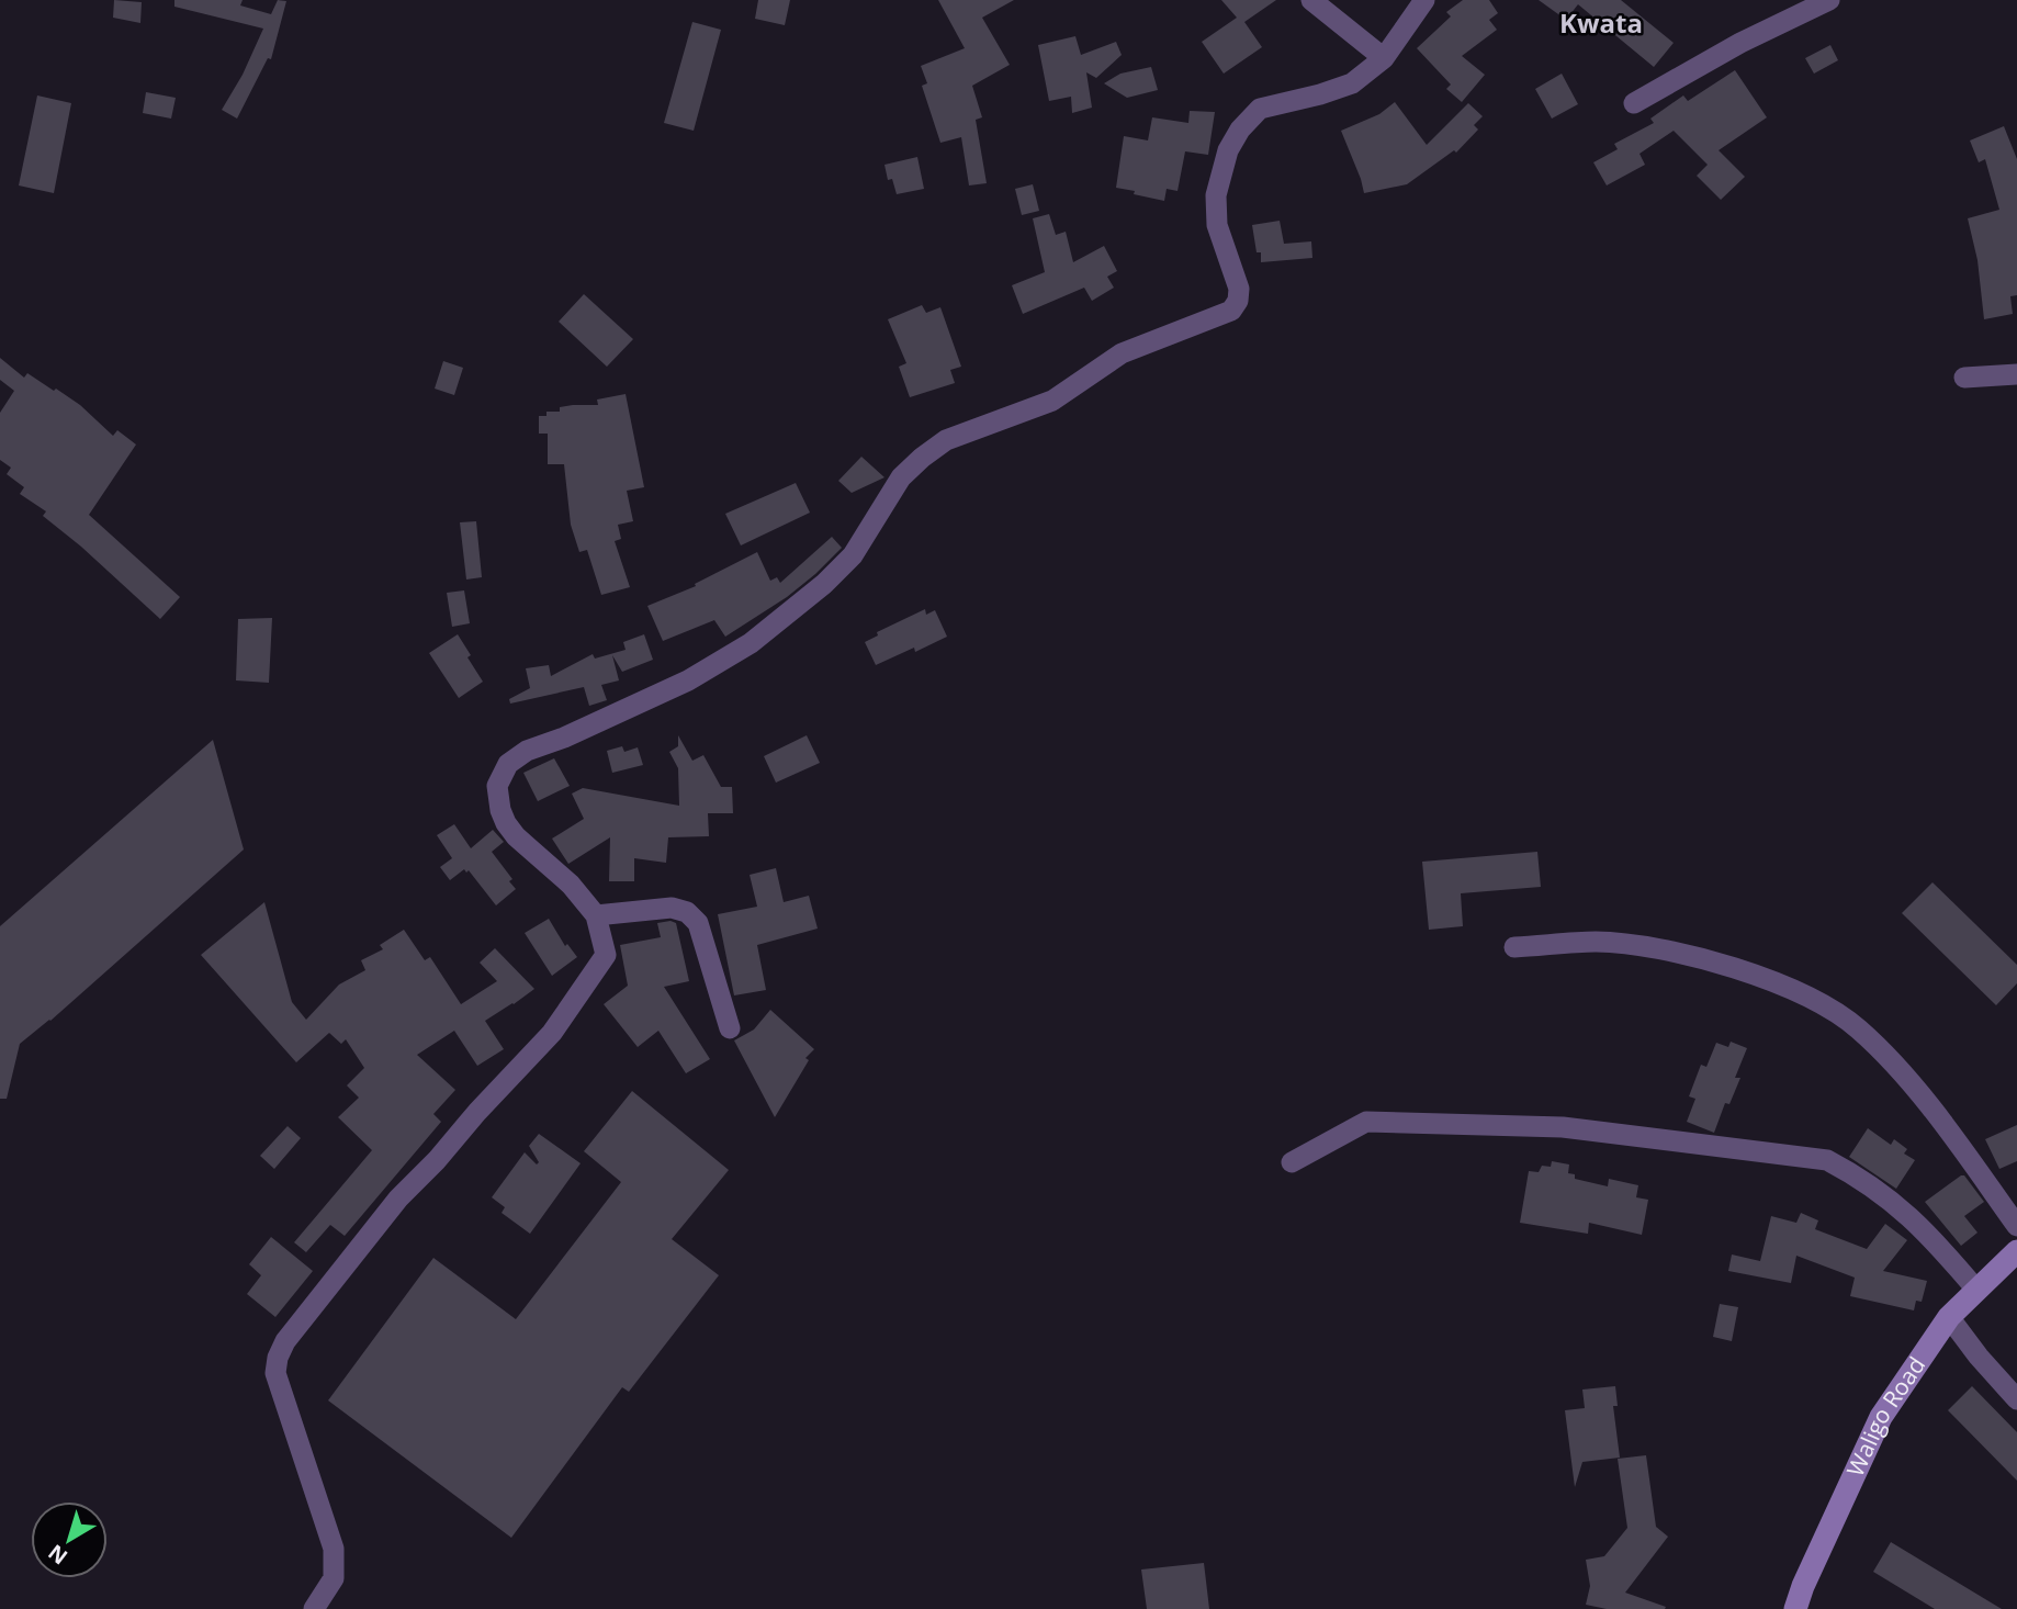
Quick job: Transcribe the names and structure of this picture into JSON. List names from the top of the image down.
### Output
{
  "streets": {
    "street": ["Waligo Road"]
  },
  "districts": ["Kwata"],
  "north": "bottom left"
}
